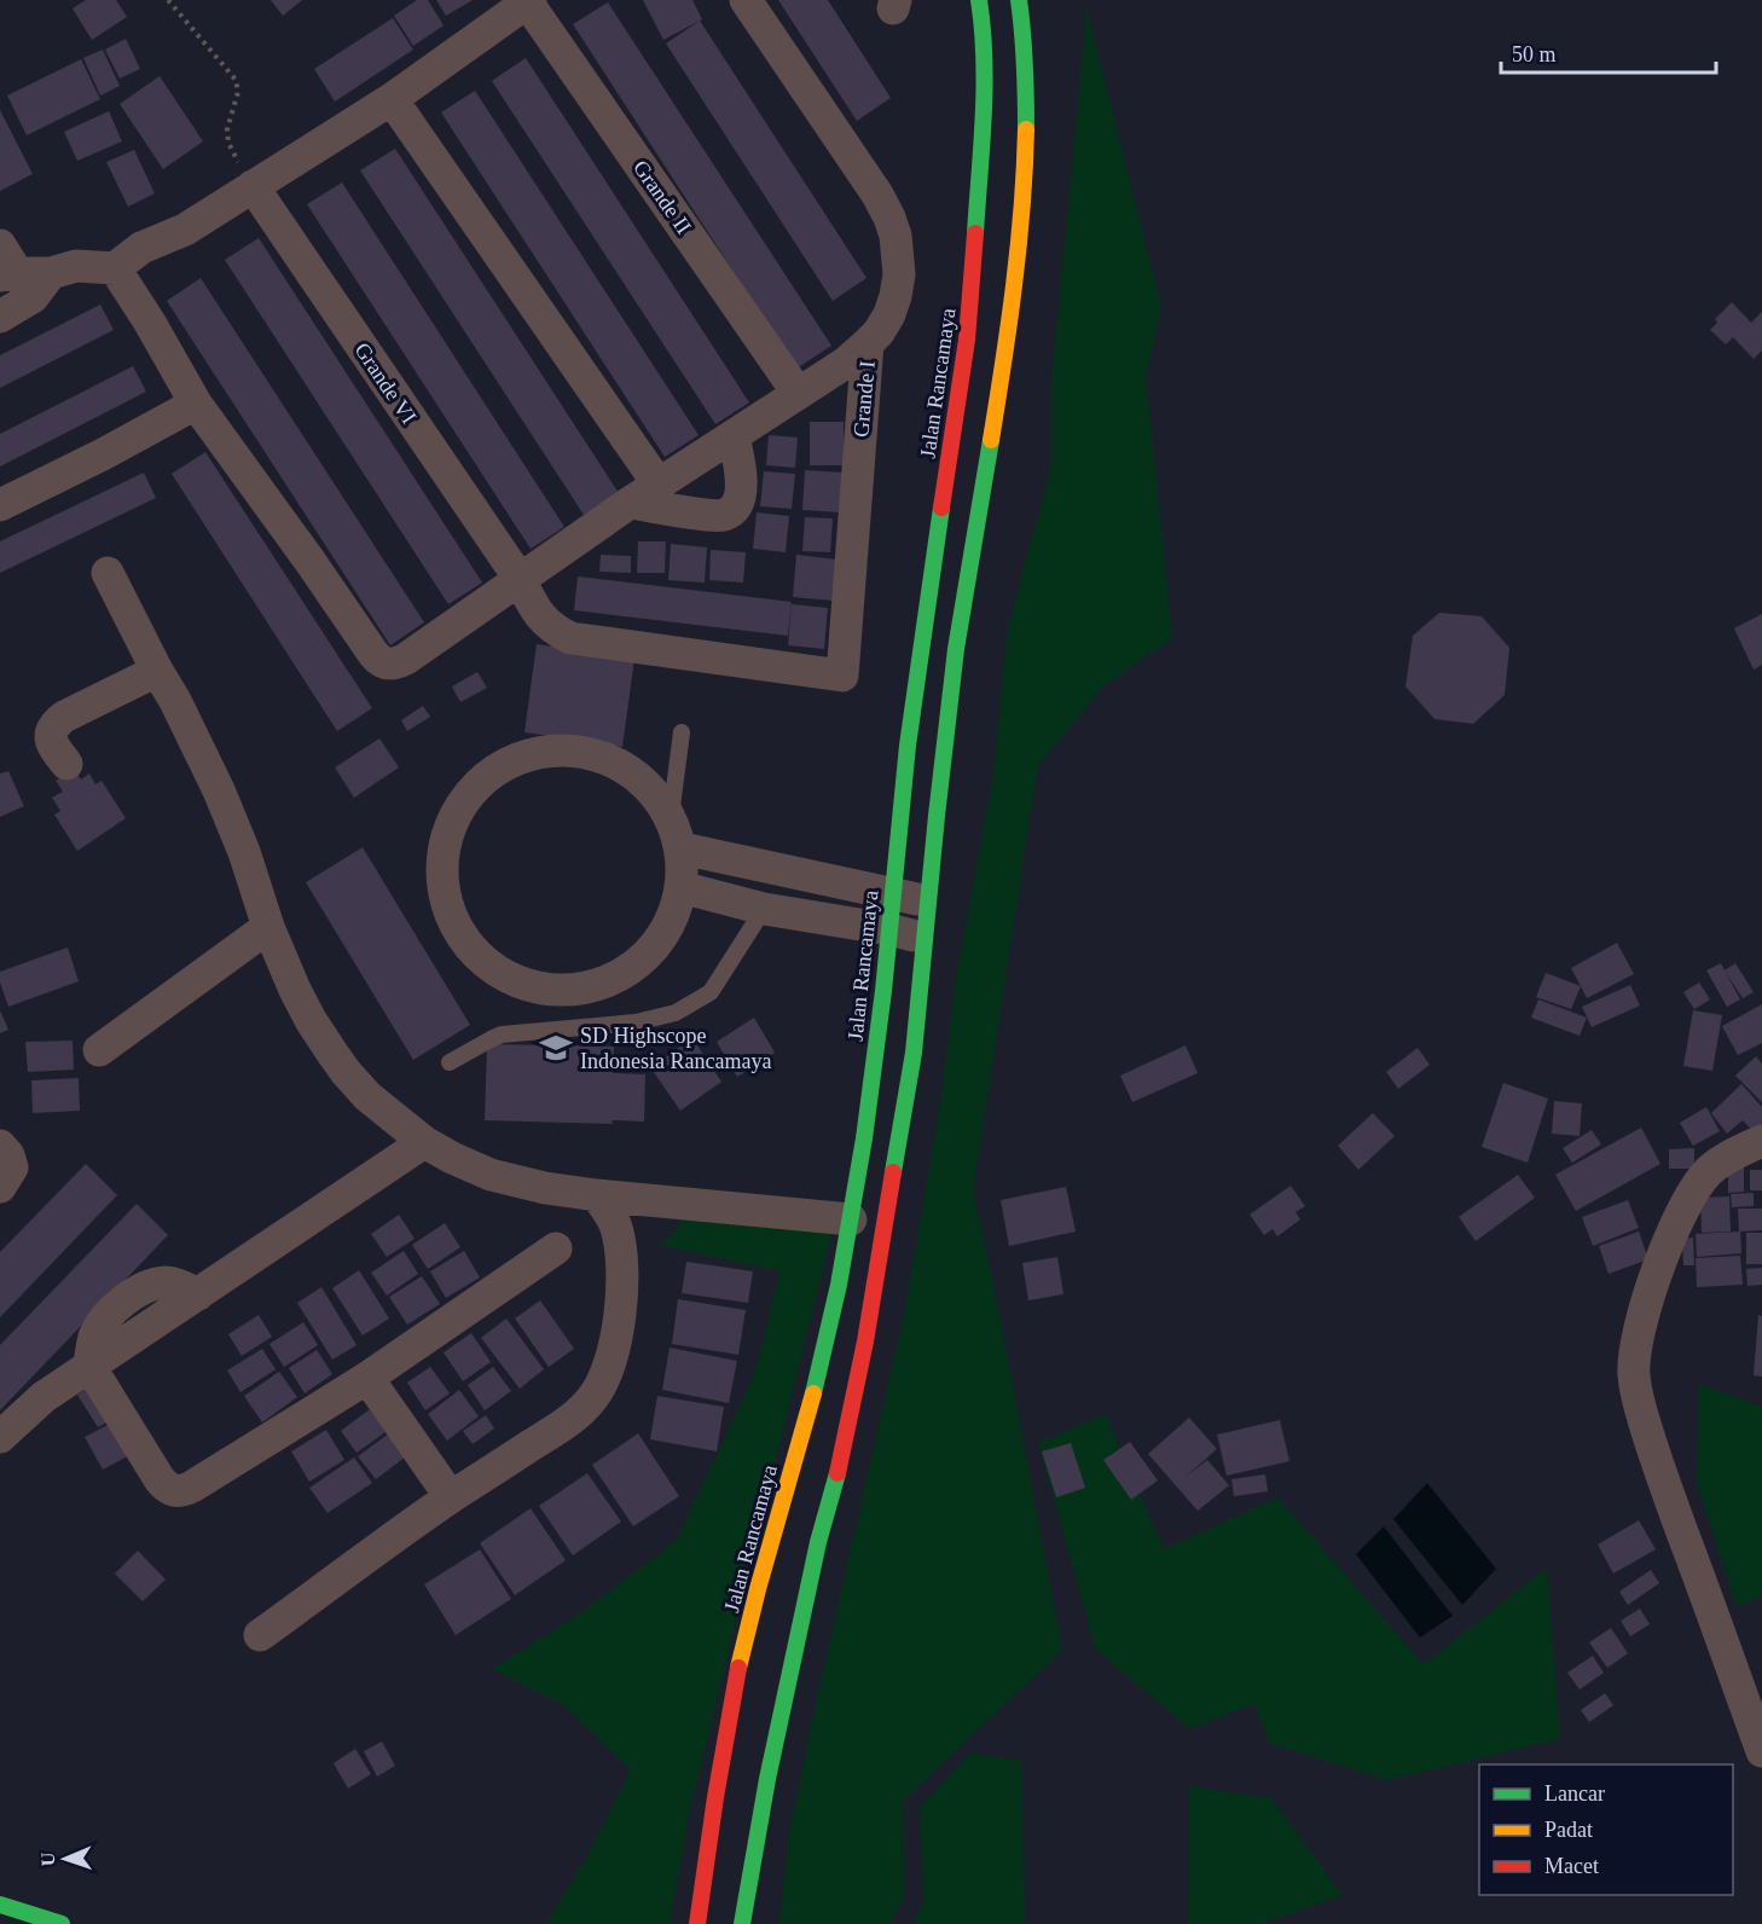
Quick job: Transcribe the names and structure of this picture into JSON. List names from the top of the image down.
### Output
{
  "streets": {
    "main road": ["Jalan Rancamaya"],
    "street": ["Grande II", "Grande VI", "Grande I"]
  },
  "crossings": [
    ["Grande VI", "Grande I"]
  ],
  "places": {
    "school or university": ["SD Highscope Indonesia Rancamaya"]
  },
  "legend": ["Lancar", "Padat", "Macet"],
  "scale_bar": "50 m",
  "north": "left"
}
